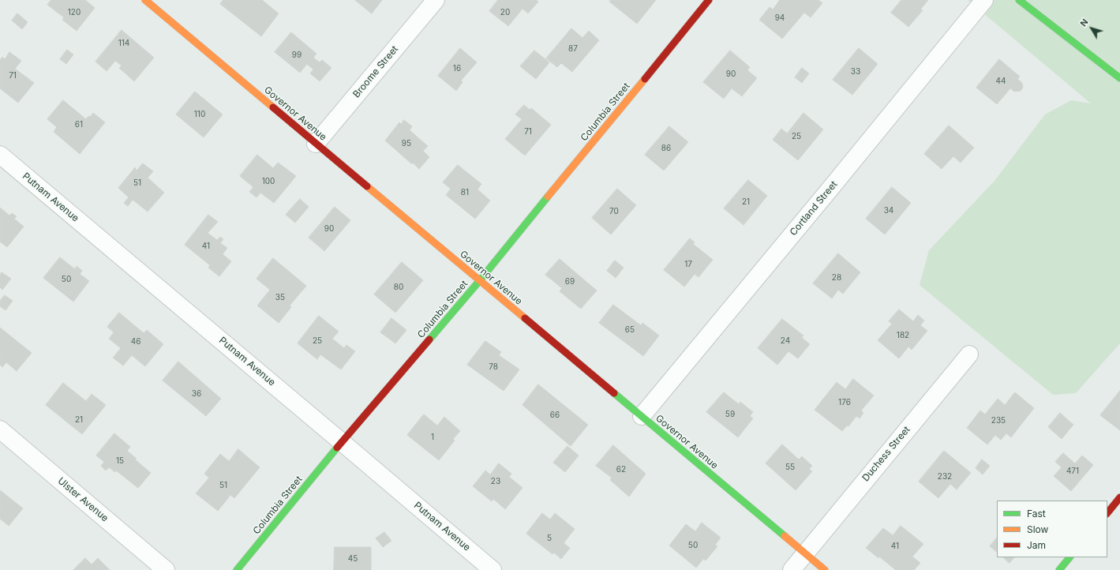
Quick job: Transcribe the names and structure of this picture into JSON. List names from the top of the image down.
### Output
{
  "streets": {
    "street": [
      "Broome Street",
      "Columbia Street",
      "Governor Avenue",
      "Putnam Avenue",
      "Cortland Street",
      "Duchess Street",
      "Ulster Avenue"
    ]
  },
  "crossings": [
    ["Broome Street", "Governor Avenue"],
    ["Columbia Street", "Governor Avenue"],
    ["Columbia Street", "Putnam Avenue"],
    ["Governor Avenue", "Cortland Street"],
    ["Governor Avenue", "Duchess Street"]
  ],
  "house_numbers": [
    "120",
    "20",
    "94",
    "114",
    "87",
    "99",
    "16",
    "33",
    "90",
    "71",
    "44",
    "110",
    "61",
    "71",
    "25",
    "95",
    "86",
    "100",
    "51",
    "81",
    "21",
    "34",
    "70",
    "90",
    "41",
    "17",
    "28",
    "50",
    "69",
    "80",
    "35",
    "65",
    "182",
    "25",
    "24",
    "46",
    "78",
    "36",
    "176",
    "59",
    "66",
    "21",
    "235",
    "1",
    "15",
    "55",
    "62",
    "471",
    "232",
    "23",
    "51",
    "5",
    "50",
    "41",
    "45"
  ],
  "legend": ["Fast", "Slow", "Jam"],
  "north": "top left"
}
